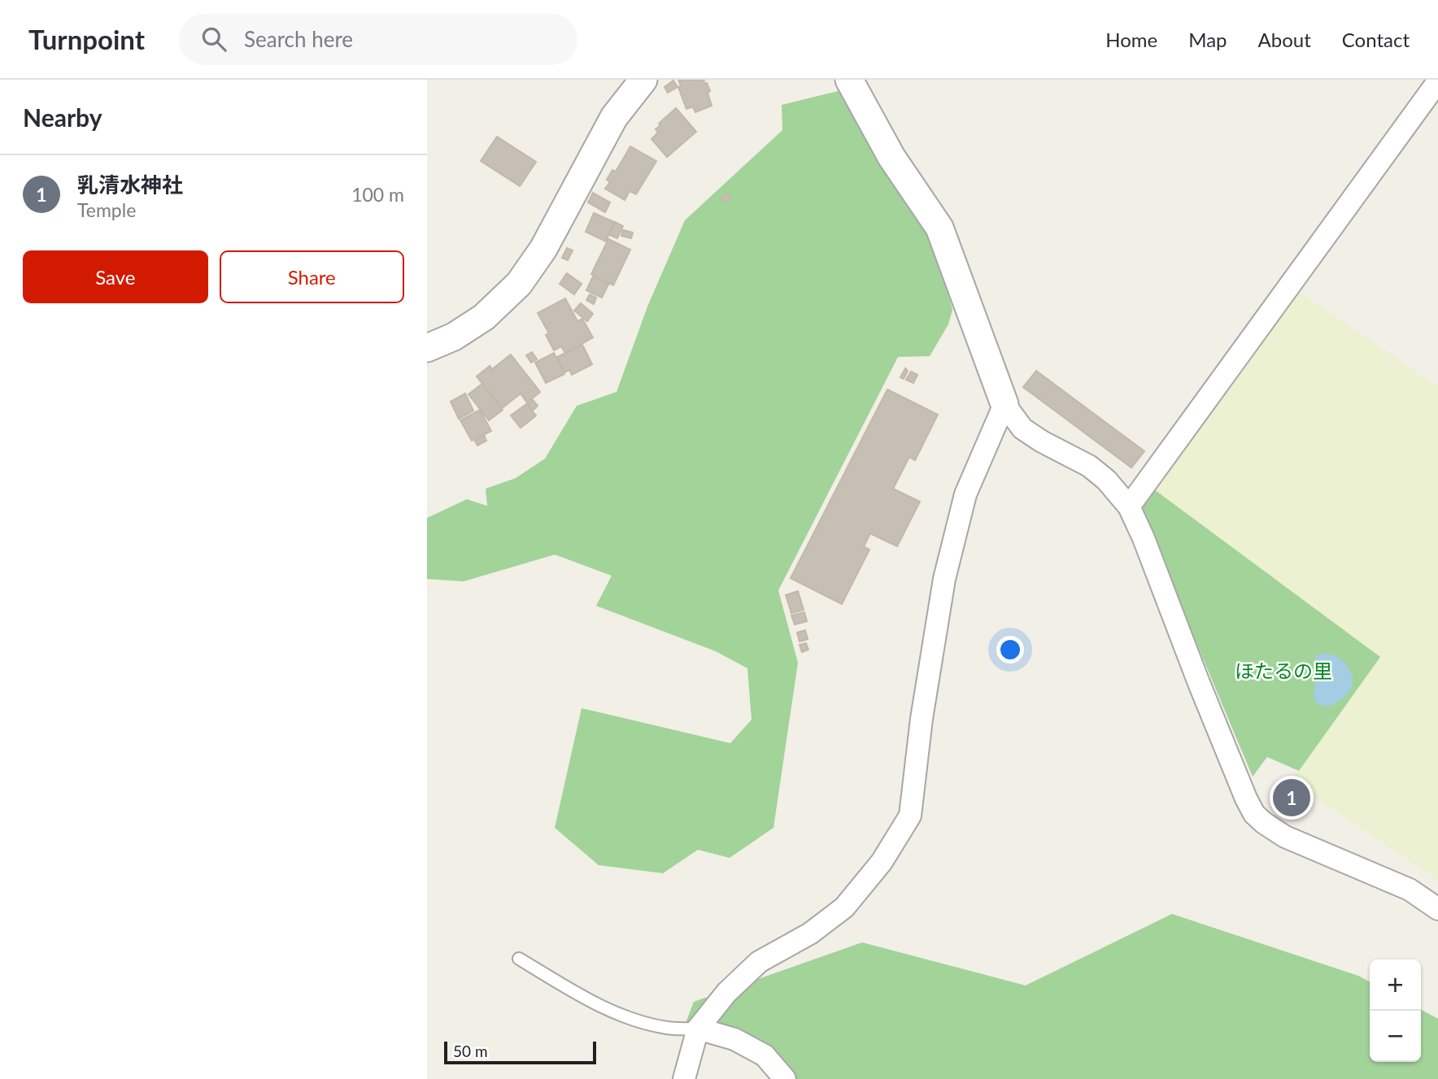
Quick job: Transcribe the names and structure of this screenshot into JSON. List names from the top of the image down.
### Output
{
  "parks": ["ほたるの里"],
  "scale_bar": "50 m",
  "page": {
    "header": "Turnpoint",
    "search": "Search here",
    "nav": [
      "Home",
      "Map",
      "About",
      "Contact"
    ],
    "heading": "Nearby",
    "list": [
      {
        "mark": "1",
        "name": "乳清水神社",
        "note": "Temple",
        "value": "100 m"
      }
    ],
    "buttons": ["Save", "Share"],
    "pins": "1",
    "map_buttons": ["+", "−"],
    "scale": "50 m"
  }
}
